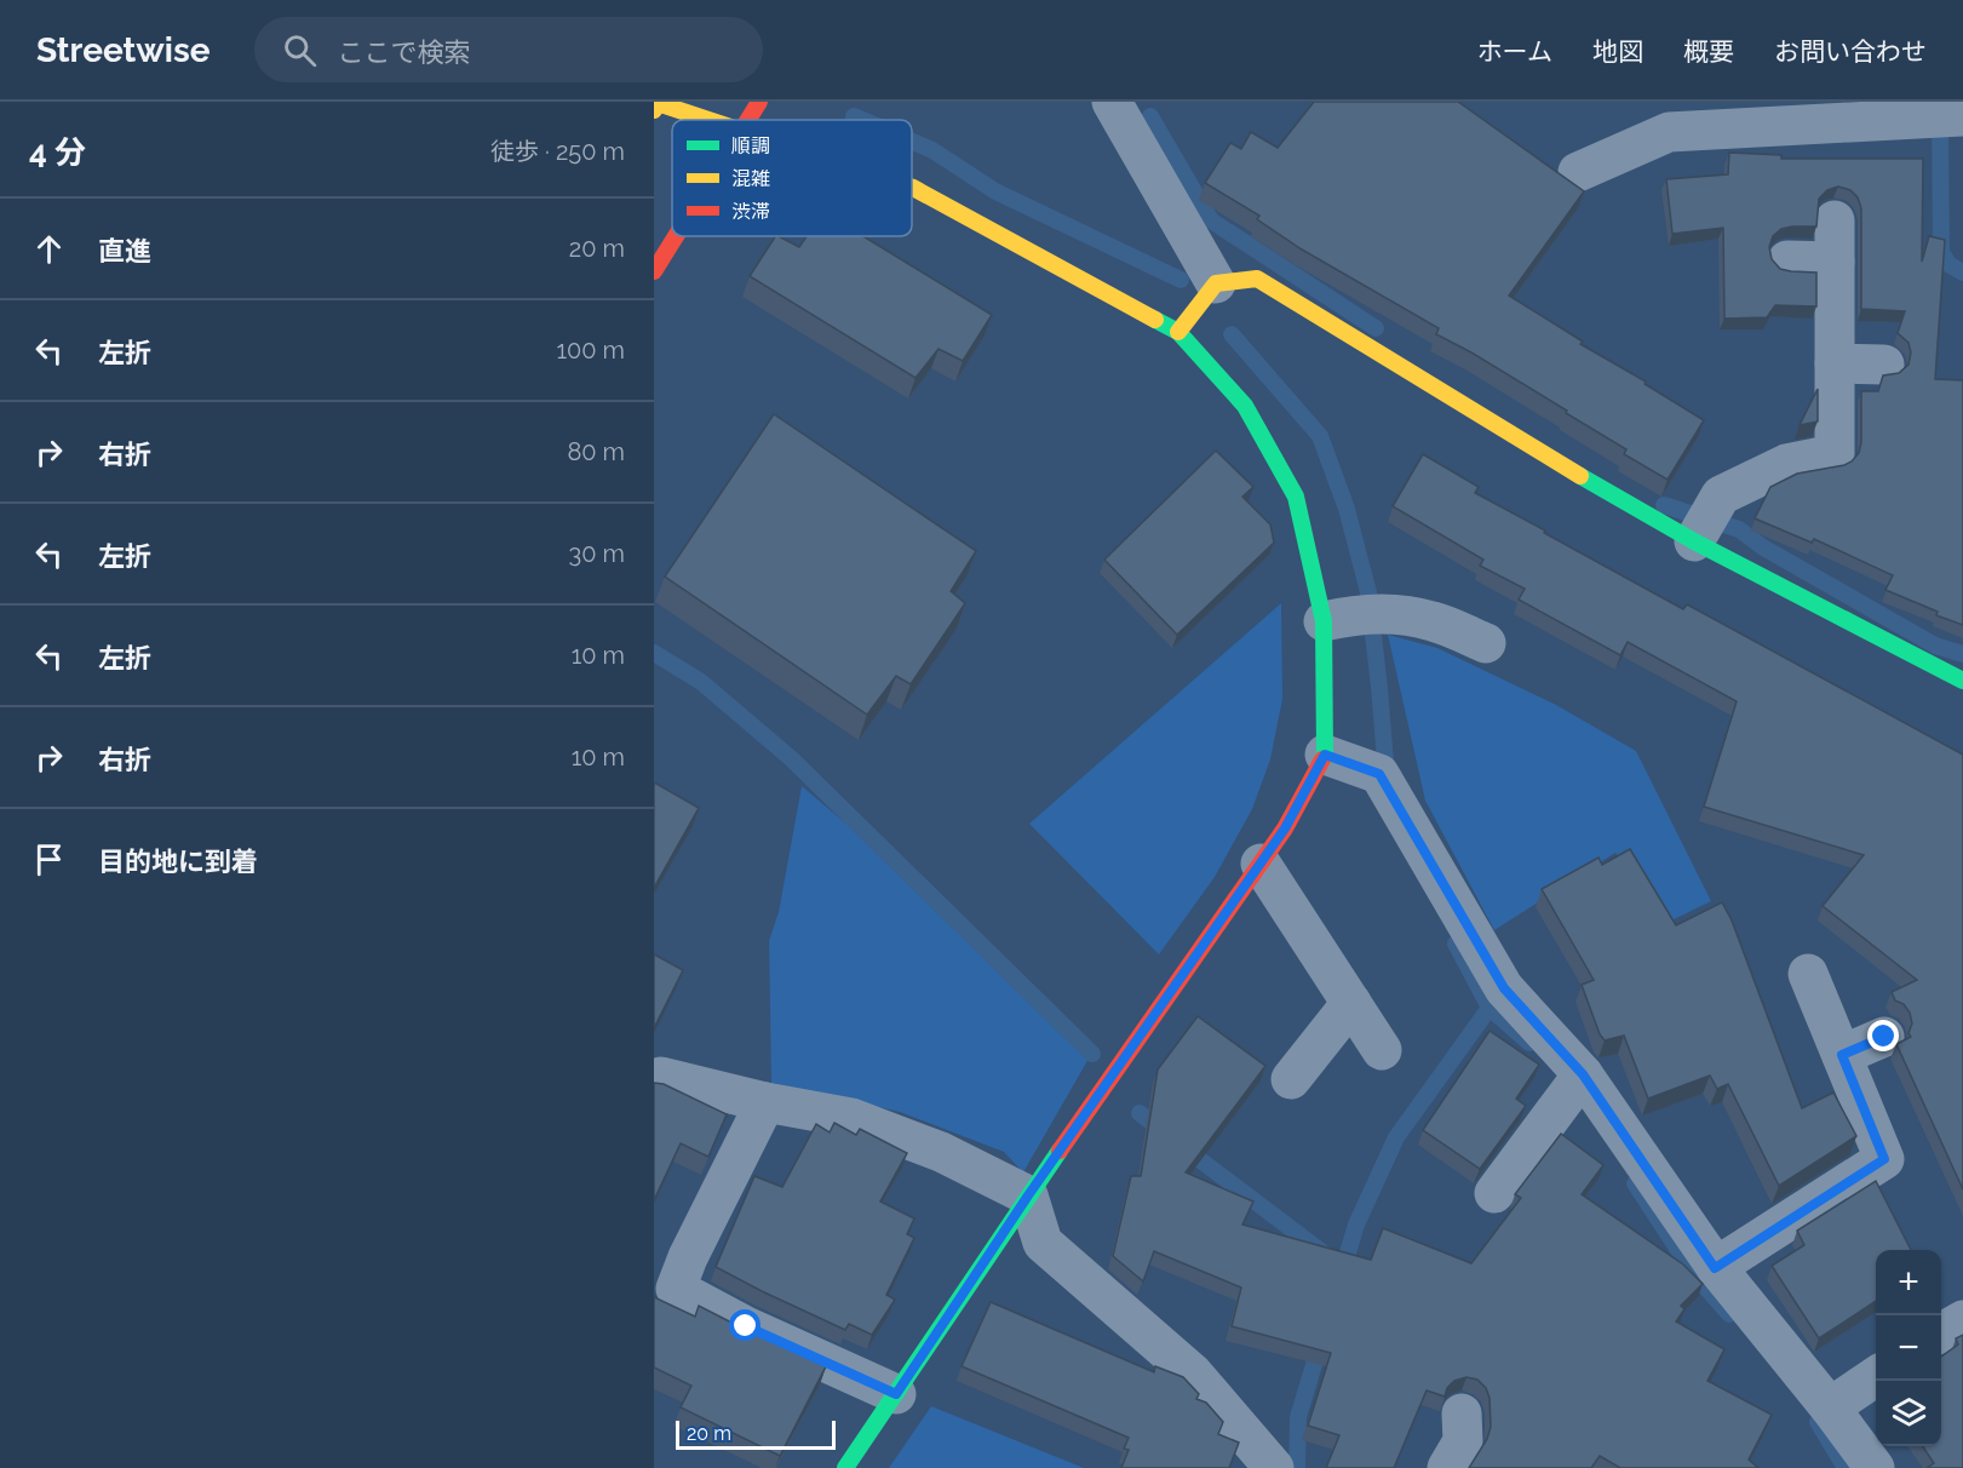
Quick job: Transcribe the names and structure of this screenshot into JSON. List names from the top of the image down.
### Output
{
  "legend": ["順調", "混雑", "渋滞"],
  "scale_bar": "20 m",
  "page": {
    "header": "Streetwise",
    "search": "ここで検索",
    "nav": [
      "ホーム",
      "地図",
      "概要",
      "お問い合わせ"
    ],
    "heading": ["4 分", "徒歩 · 250 m"],
    "list": [
      ["直進", "20 m"],
      ["左折", "100 m"],
      ["右折", "80 m"],
      ["左折", "30 m"],
      ["左折", "10 m"],
      ["右折", "10 m"],
      "目的地に到着"
    ],
    "map_buttons": ["+", "−"],
    "scale": "20 m"
  }
}
